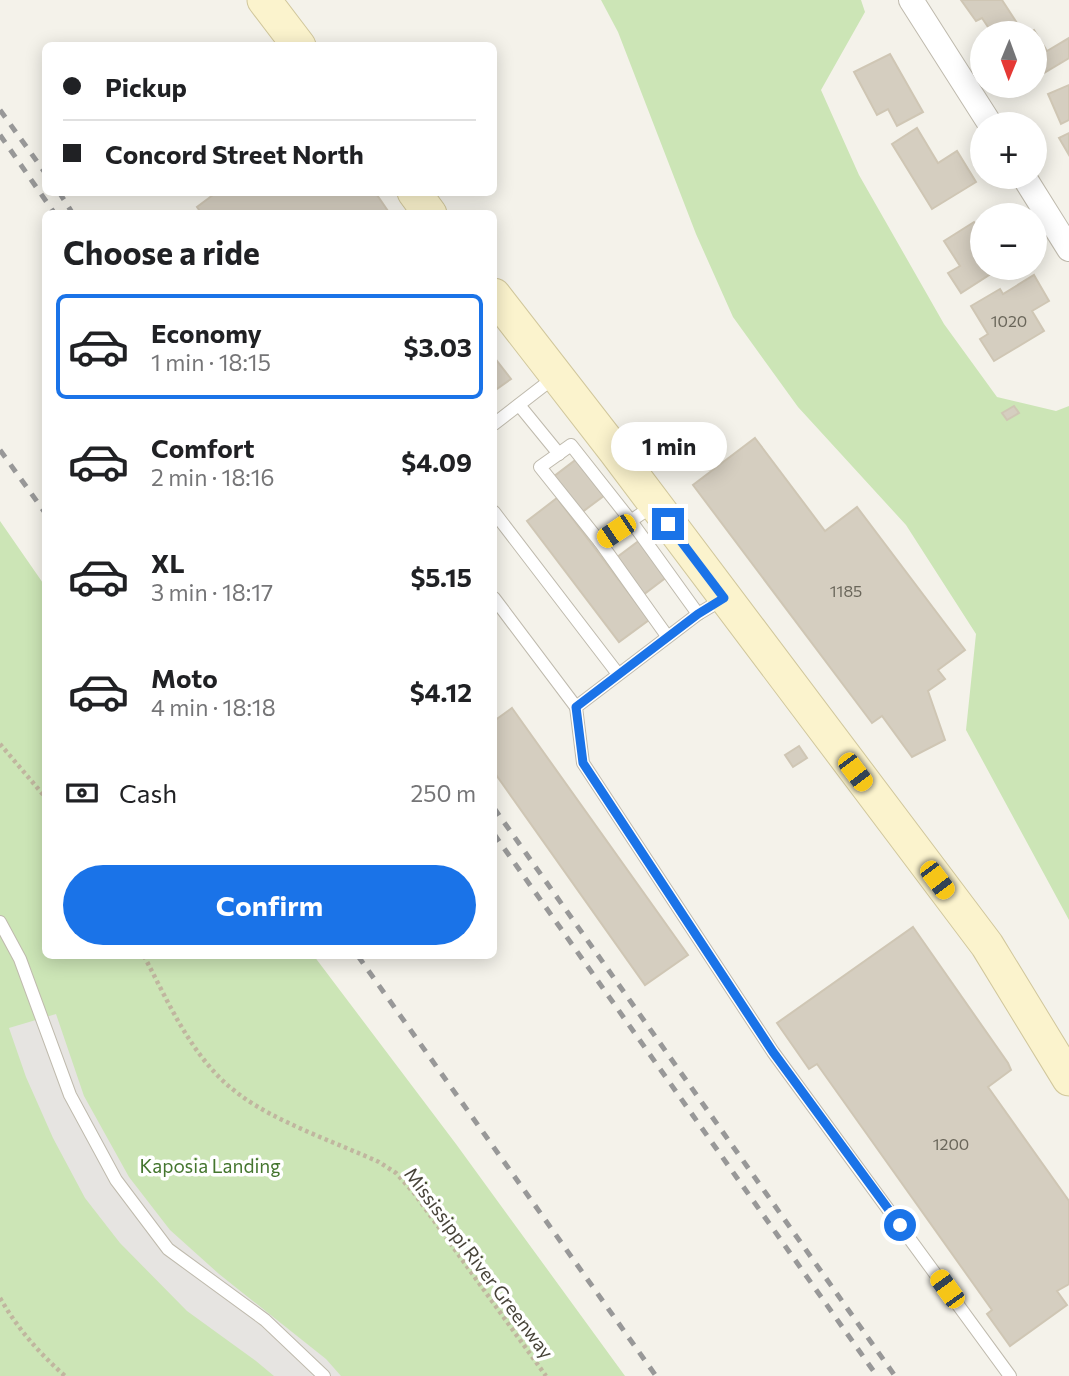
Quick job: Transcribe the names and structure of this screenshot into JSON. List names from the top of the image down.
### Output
{
  "streets": {
    "path": ["Mississippi River Greenway"]
  },
  "parks": ["Kaposia Landing"],
  "house_numbers": ["1020", "1185", "1200"],
  "north": "bottom",
  "page": {
    "map_buttons": ["+", "−"],
    "banner": ["Pickup", "Concord Street North"],
    "heading": "Choose a ride",
    "list": [
      {
        "name": "Economy",
        "note": "1 min · 18:15",
        "value": "$3.03"
      },
      {
        "name": "Comfort",
        "note": "2 min · 18:16",
        "value": "$4.09"
      },
      {
        "name": "XL",
        "note": "3 min · 18:17",
        "value": "$5.15"
      },
      {
        "name": "Moto",
        "note": "4 min · 18:18",
        "value": "$4.12"
      }
    ],
    "bubble": "1 min",
    "pay": ["Cash", "250 m"],
    "buttons": "Confirm"
  }
}
